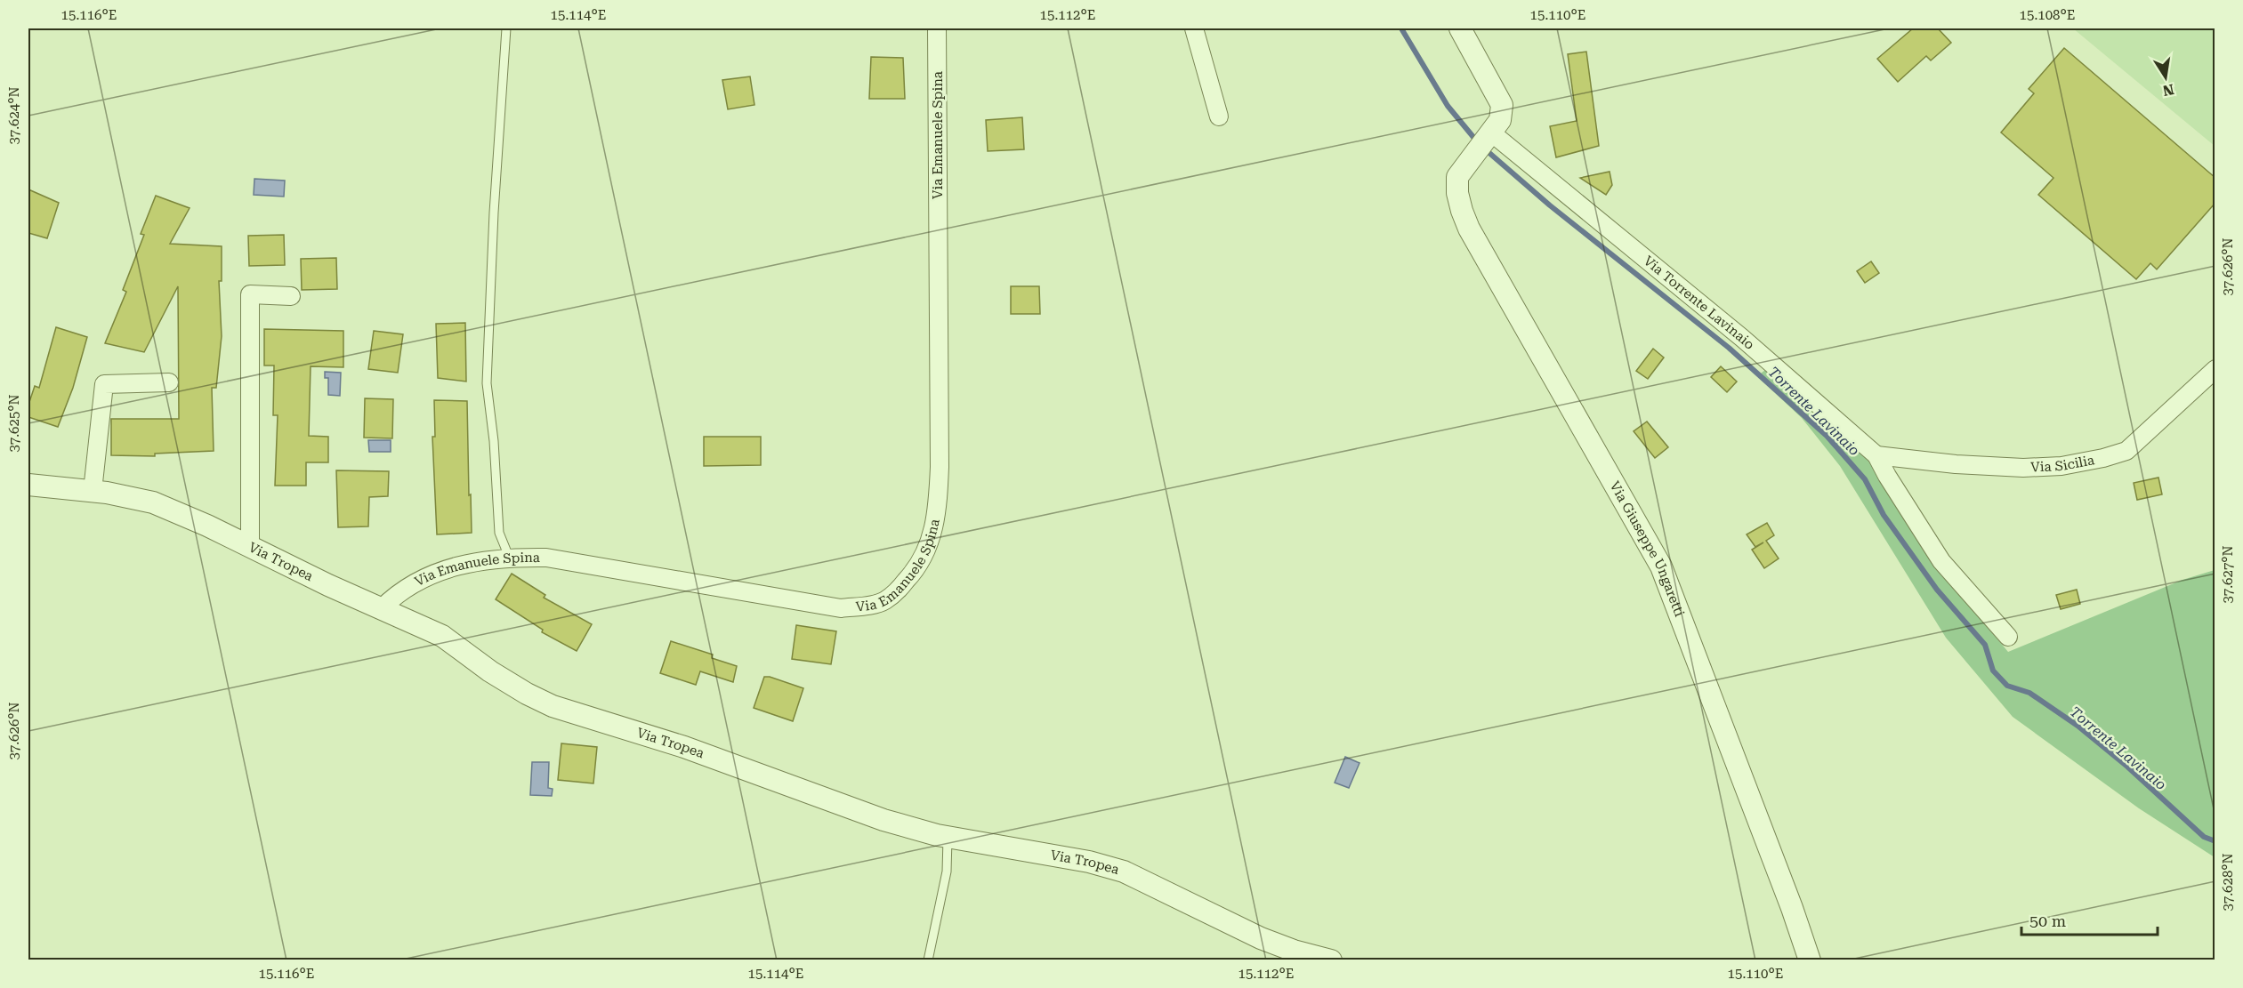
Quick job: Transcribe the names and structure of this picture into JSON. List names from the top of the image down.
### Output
{
  "streets": {
    "street": [
      "Via Emanuele Spina",
      "Via Torrente Lavinaio",
      "Via Sicilia",
      "Via Giuseppe Ungaretti",
      "Via Tropea"
    ]
  },
  "crossings": [
    ["Via Emanuele Spina", "Via Tropea"],
    ["Via Torrente Lavinaio", "Via Sicilia"],
    ["Via Torrente Lavinaio", "Via Giuseppe Ungaretti"]
  ],
  "water": ["Torrente Lavinaio"],
  "scale_bar": "50 m",
  "north": "bottom",
  "coordinates": [
    "15.116°E",
    "15.114°E",
    "15.112°E",
    "15.110°E",
    "15.108°E",
    "37.624°N",
    "37.626°N",
    "37.625°N",
    "37.627°N",
    "37.628°N"
  ]
}
